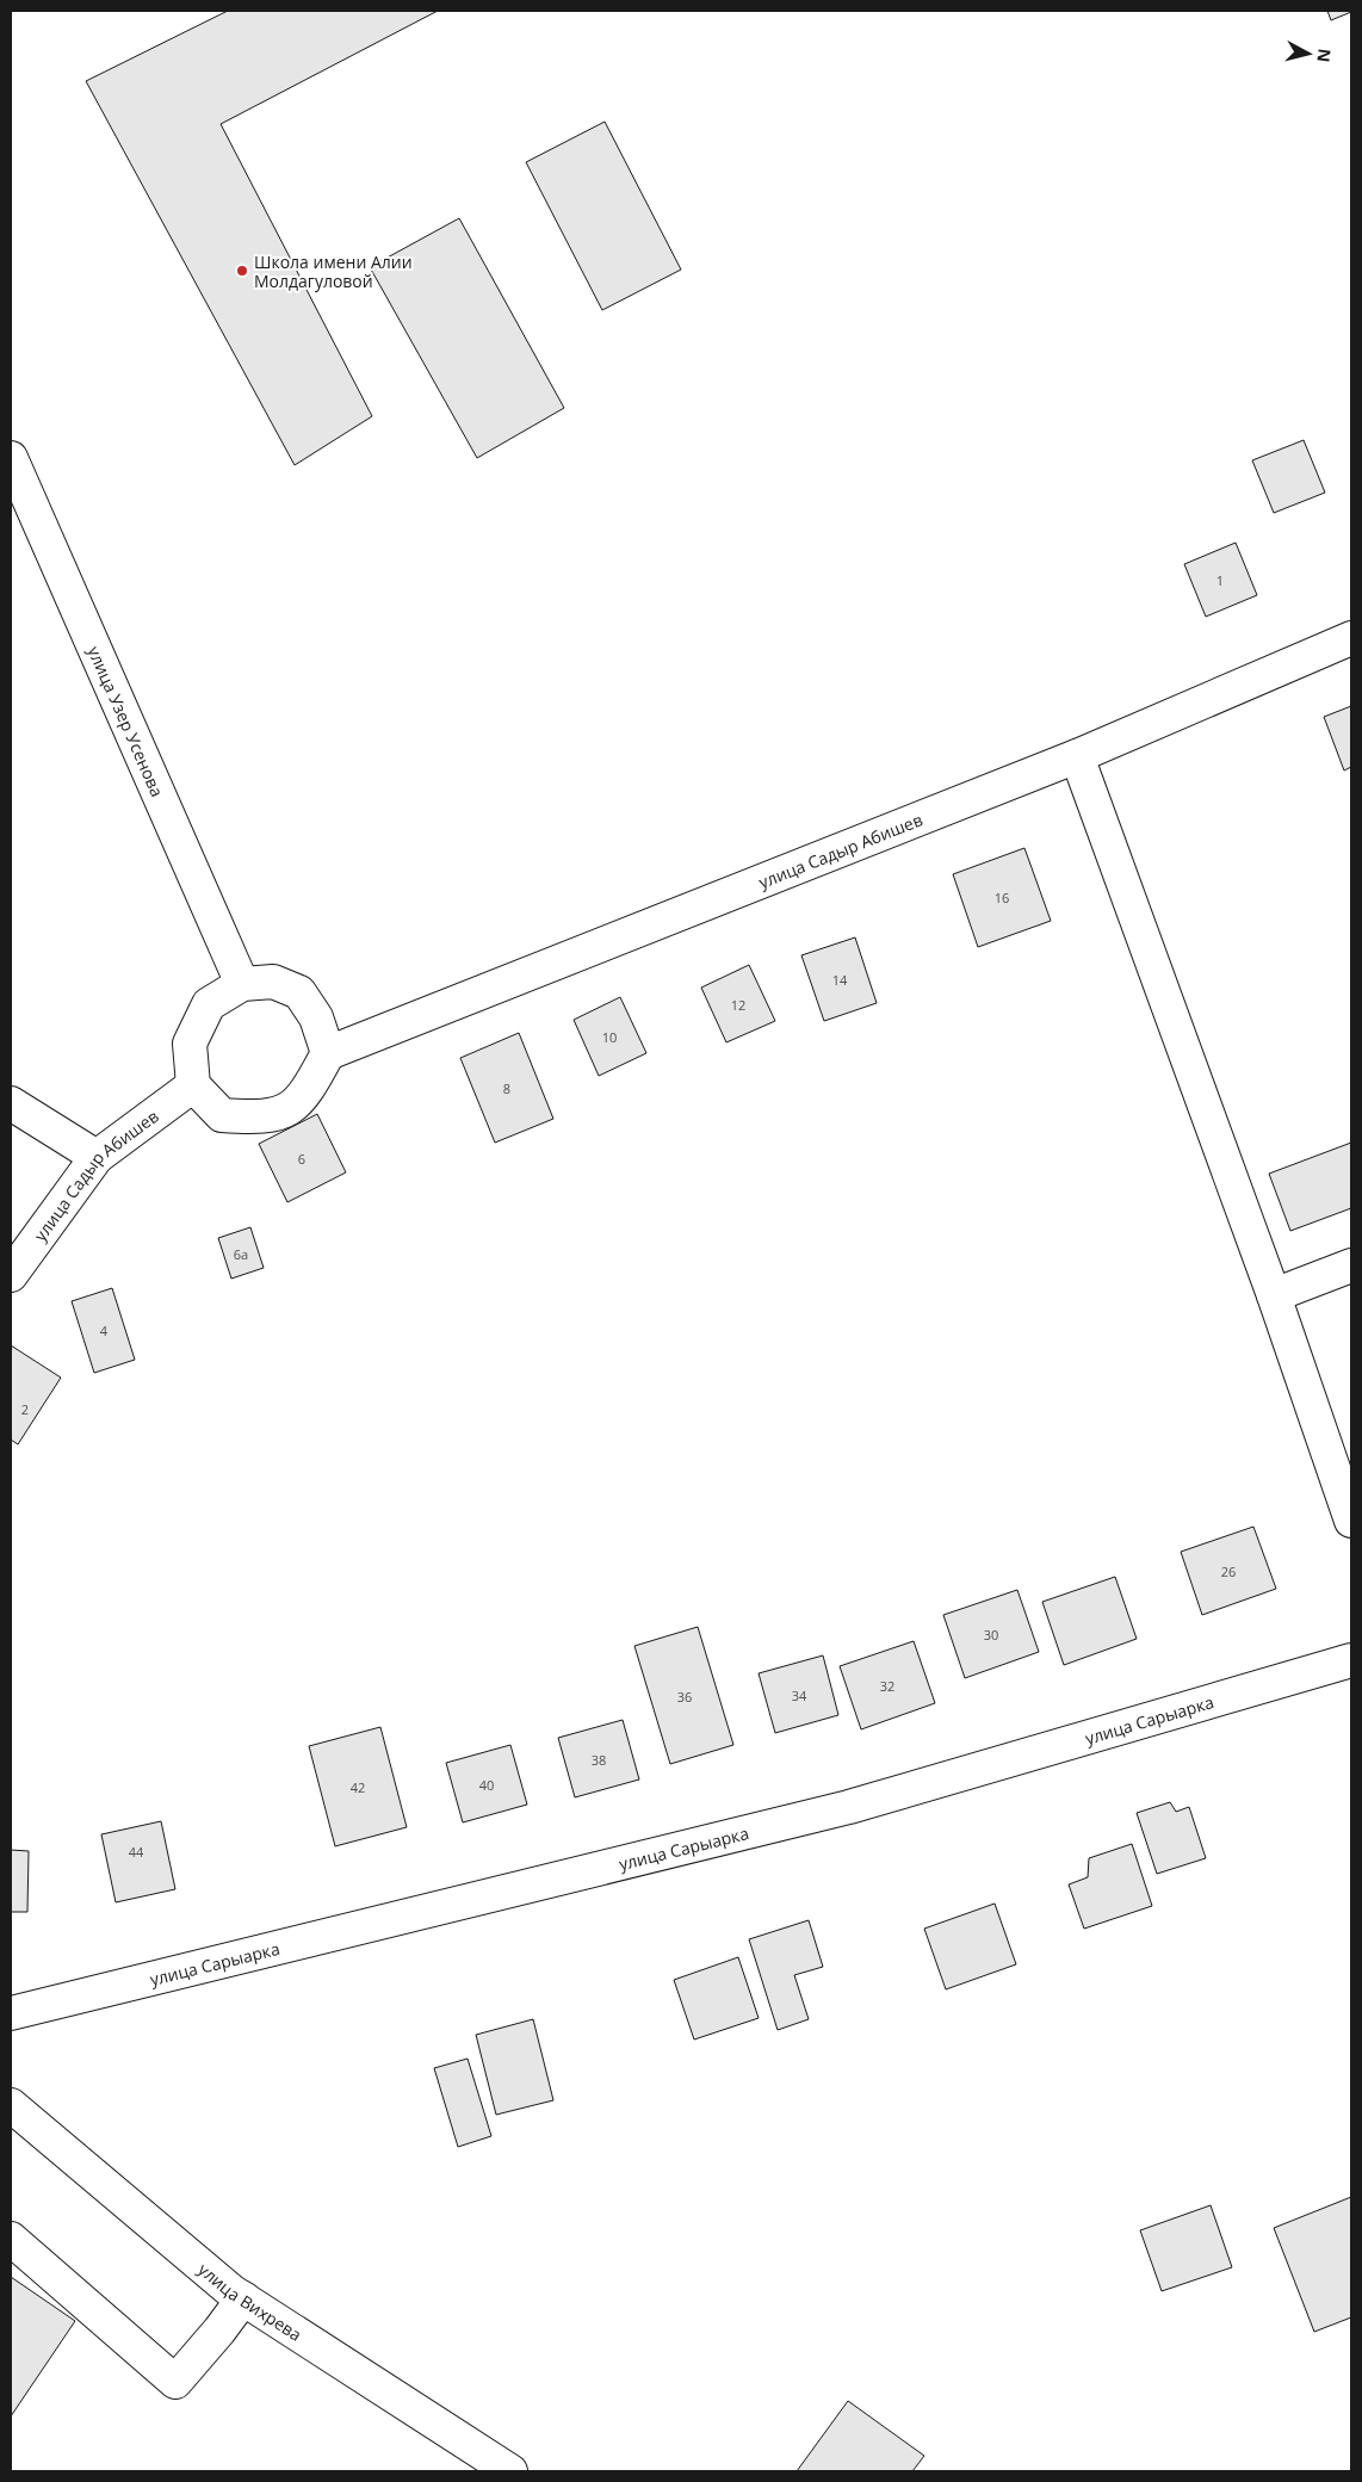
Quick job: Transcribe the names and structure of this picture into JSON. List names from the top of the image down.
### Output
{
  "streets": {
    "street": [
      "улица Узер Усенова",
      "улица Садыр Абишев",
      "улица Сарыарка",
      "улица Вихрева"
    ]
  },
  "crossings": [
    ["улица Узер Усенова", "улица Садыр Абишев"]
  ],
  "places": ["Школа имени Алии Молдагуловой"],
  "house_numbers": [
    "1",
    "16",
    "14",
    "12",
    "10",
    "8",
    "6",
    "6а",
    "4",
    "2",
    "26",
    "30",
    "32",
    "34",
    "36",
    "38",
    "40",
    "42",
    "44"
  ],
  "north": "right"
}
